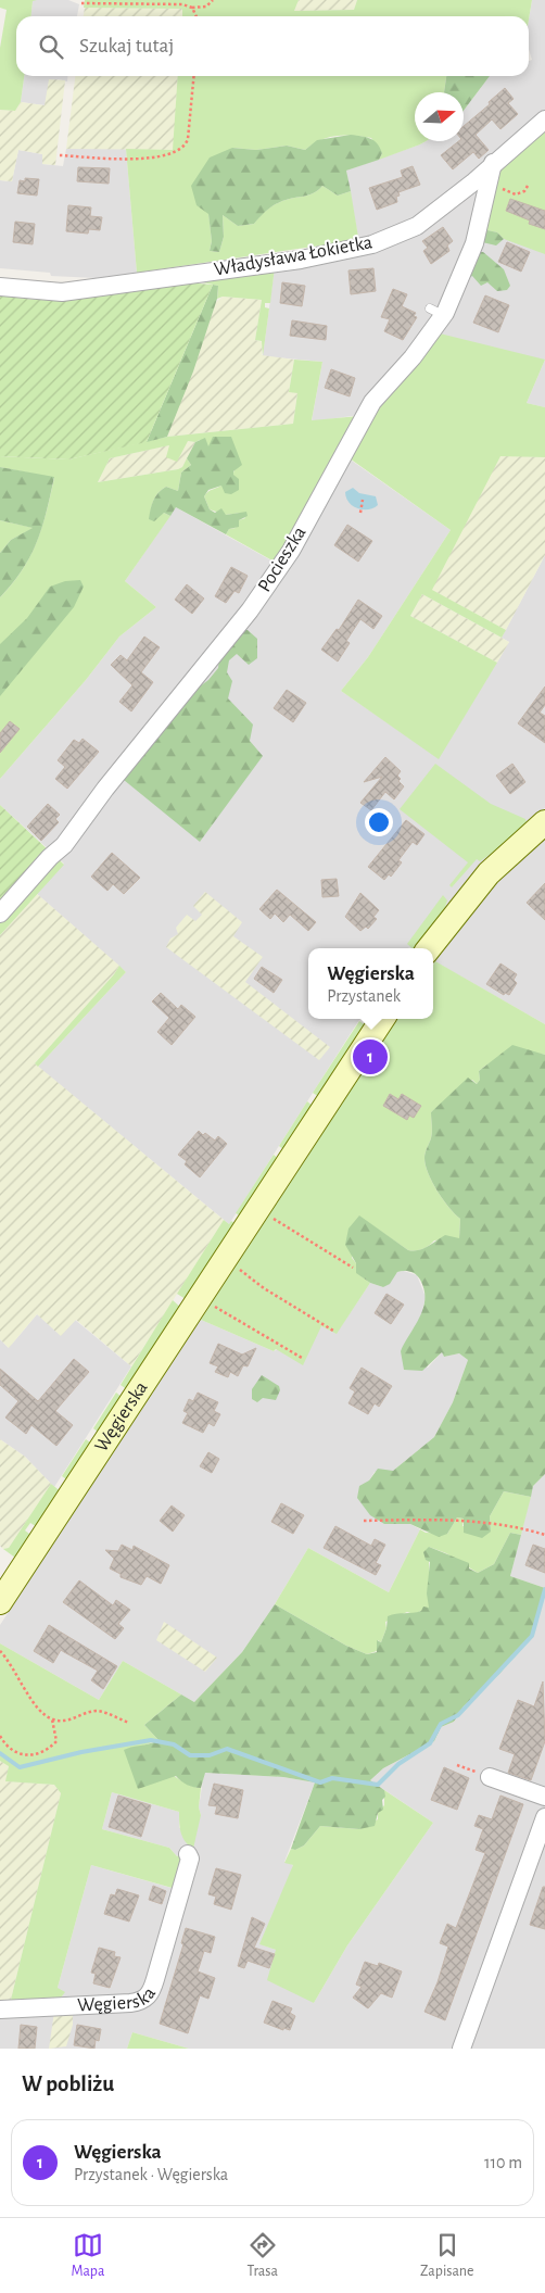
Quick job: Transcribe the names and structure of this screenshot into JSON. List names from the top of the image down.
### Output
{
  "streets": {
    "main road": ["Węgierska"],
    "street": ["Władysława Łokietka", "Pocieszka"]
  },
  "crossings": [
    ["Władysława Łokietka", "Pocieszka"]
  ],
  "north": "right",
  "page": {
    "search": "Szukaj tutaj",
    "popup": ["Węgierska", "Przystanek"],
    "pins": "1",
    "heading": "W pobliżu",
    "list": [
      {
        "mark": "1",
        "name": "Węgierska",
        "note": "Przystanek · Węgierska",
        "value": "110 m"
      }
    ],
    "nav": ["Mapa", "Trasa", "Zapisane"]
  }
}
